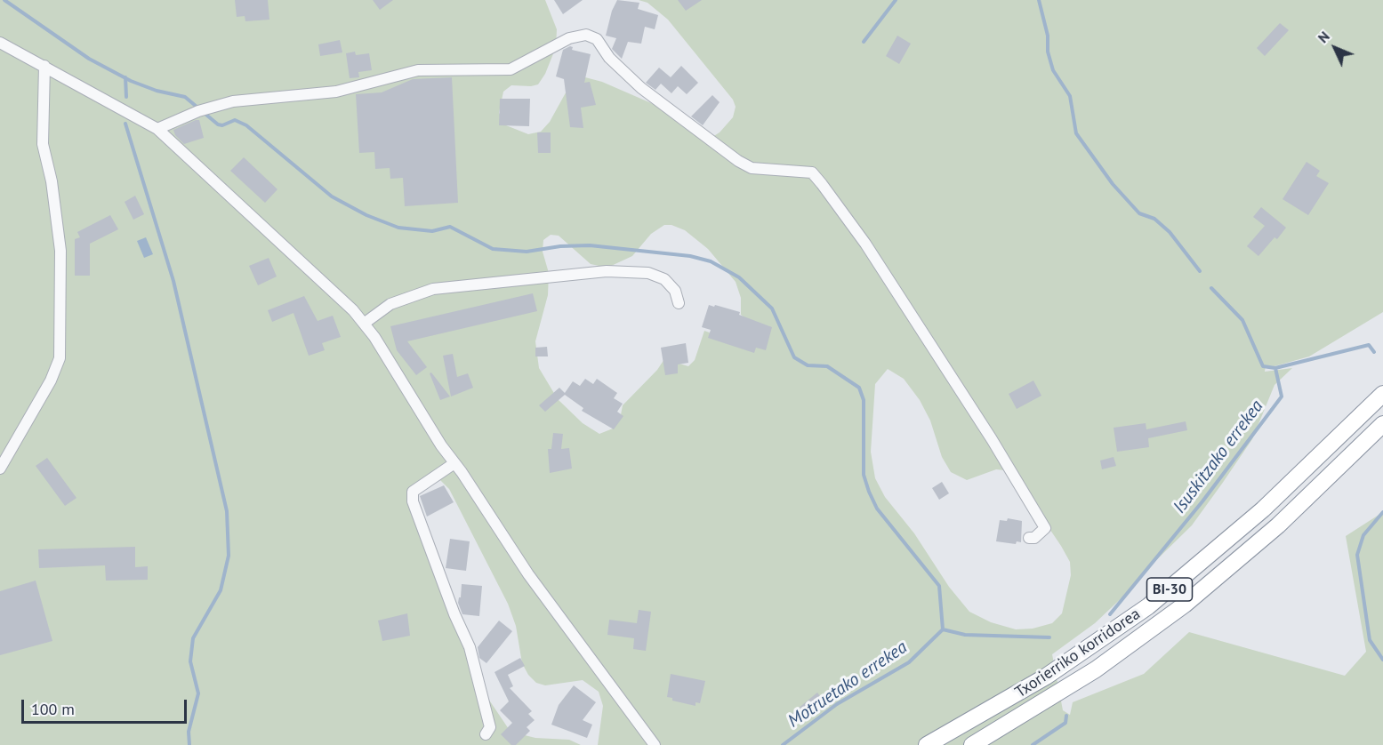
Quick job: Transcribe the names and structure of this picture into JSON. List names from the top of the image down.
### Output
{
  "streets": {
    "highway": ["BI-30", "Txorierriko korridorea"]
  },
  "water": ["Isuskitzako errekea", "Motruetako errekea"],
  "scale_bar": "100 m",
  "north": "top left"
}
